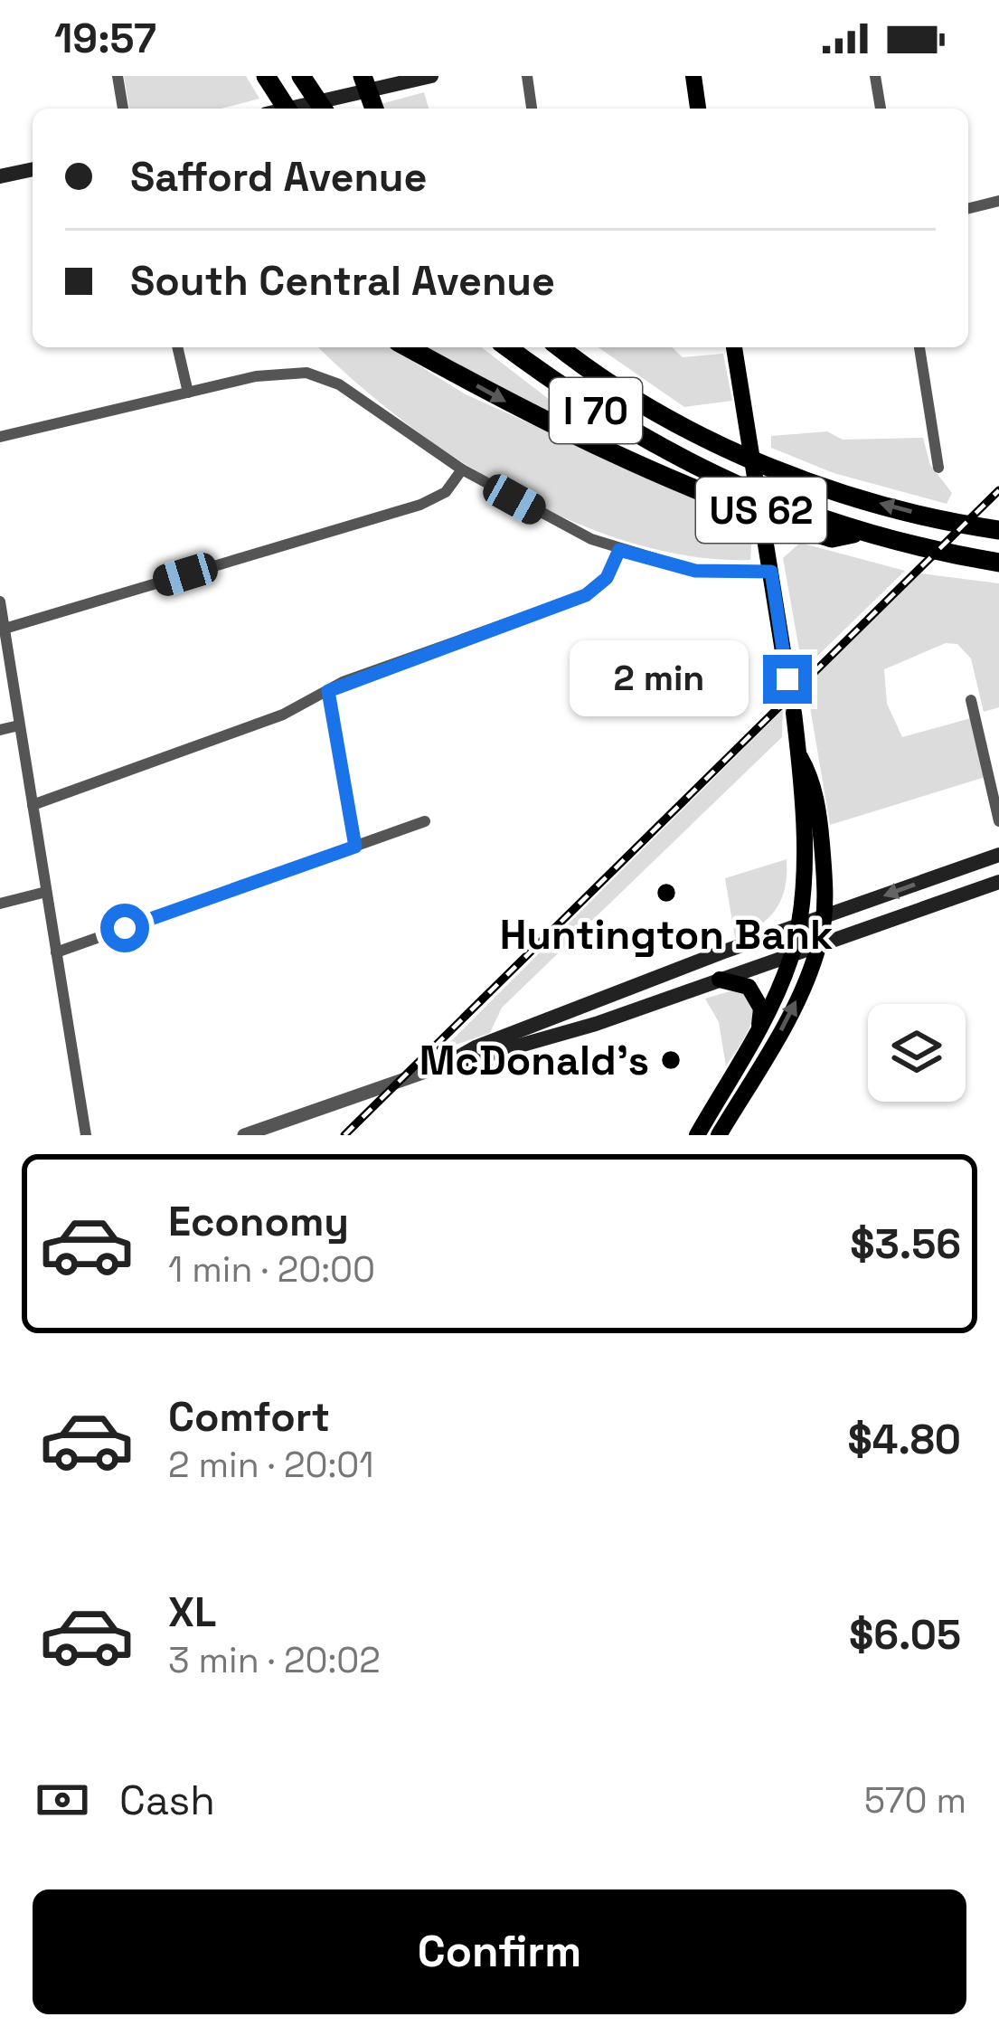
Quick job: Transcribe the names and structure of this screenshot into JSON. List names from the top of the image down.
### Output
{
  "streets": {
    "highway": ["I 70"],
    "main road": ["US 62"]
  },
  "places": ["Huntington Bank", "McDonald's"],
  "page": {
    "status": "19:57",
    "banner": ["Safford Avenue", "South Central Avenue"],
    "bubble": "2 min",
    "list": [
      {
        "name": "Economy",
        "note": "1 min · 20:00",
        "value": "$3.56"
      },
      {
        "name": "Comfort",
        "note": "2 min · 20:01",
        "value": "$4.80"
      },
      {
        "name": "XL",
        "note": "3 min · 20:02",
        "value": "$6.05"
      }
    ],
    "pay": ["Cash", "570 m"],
    "buttons": "Confirm"
  }
}
